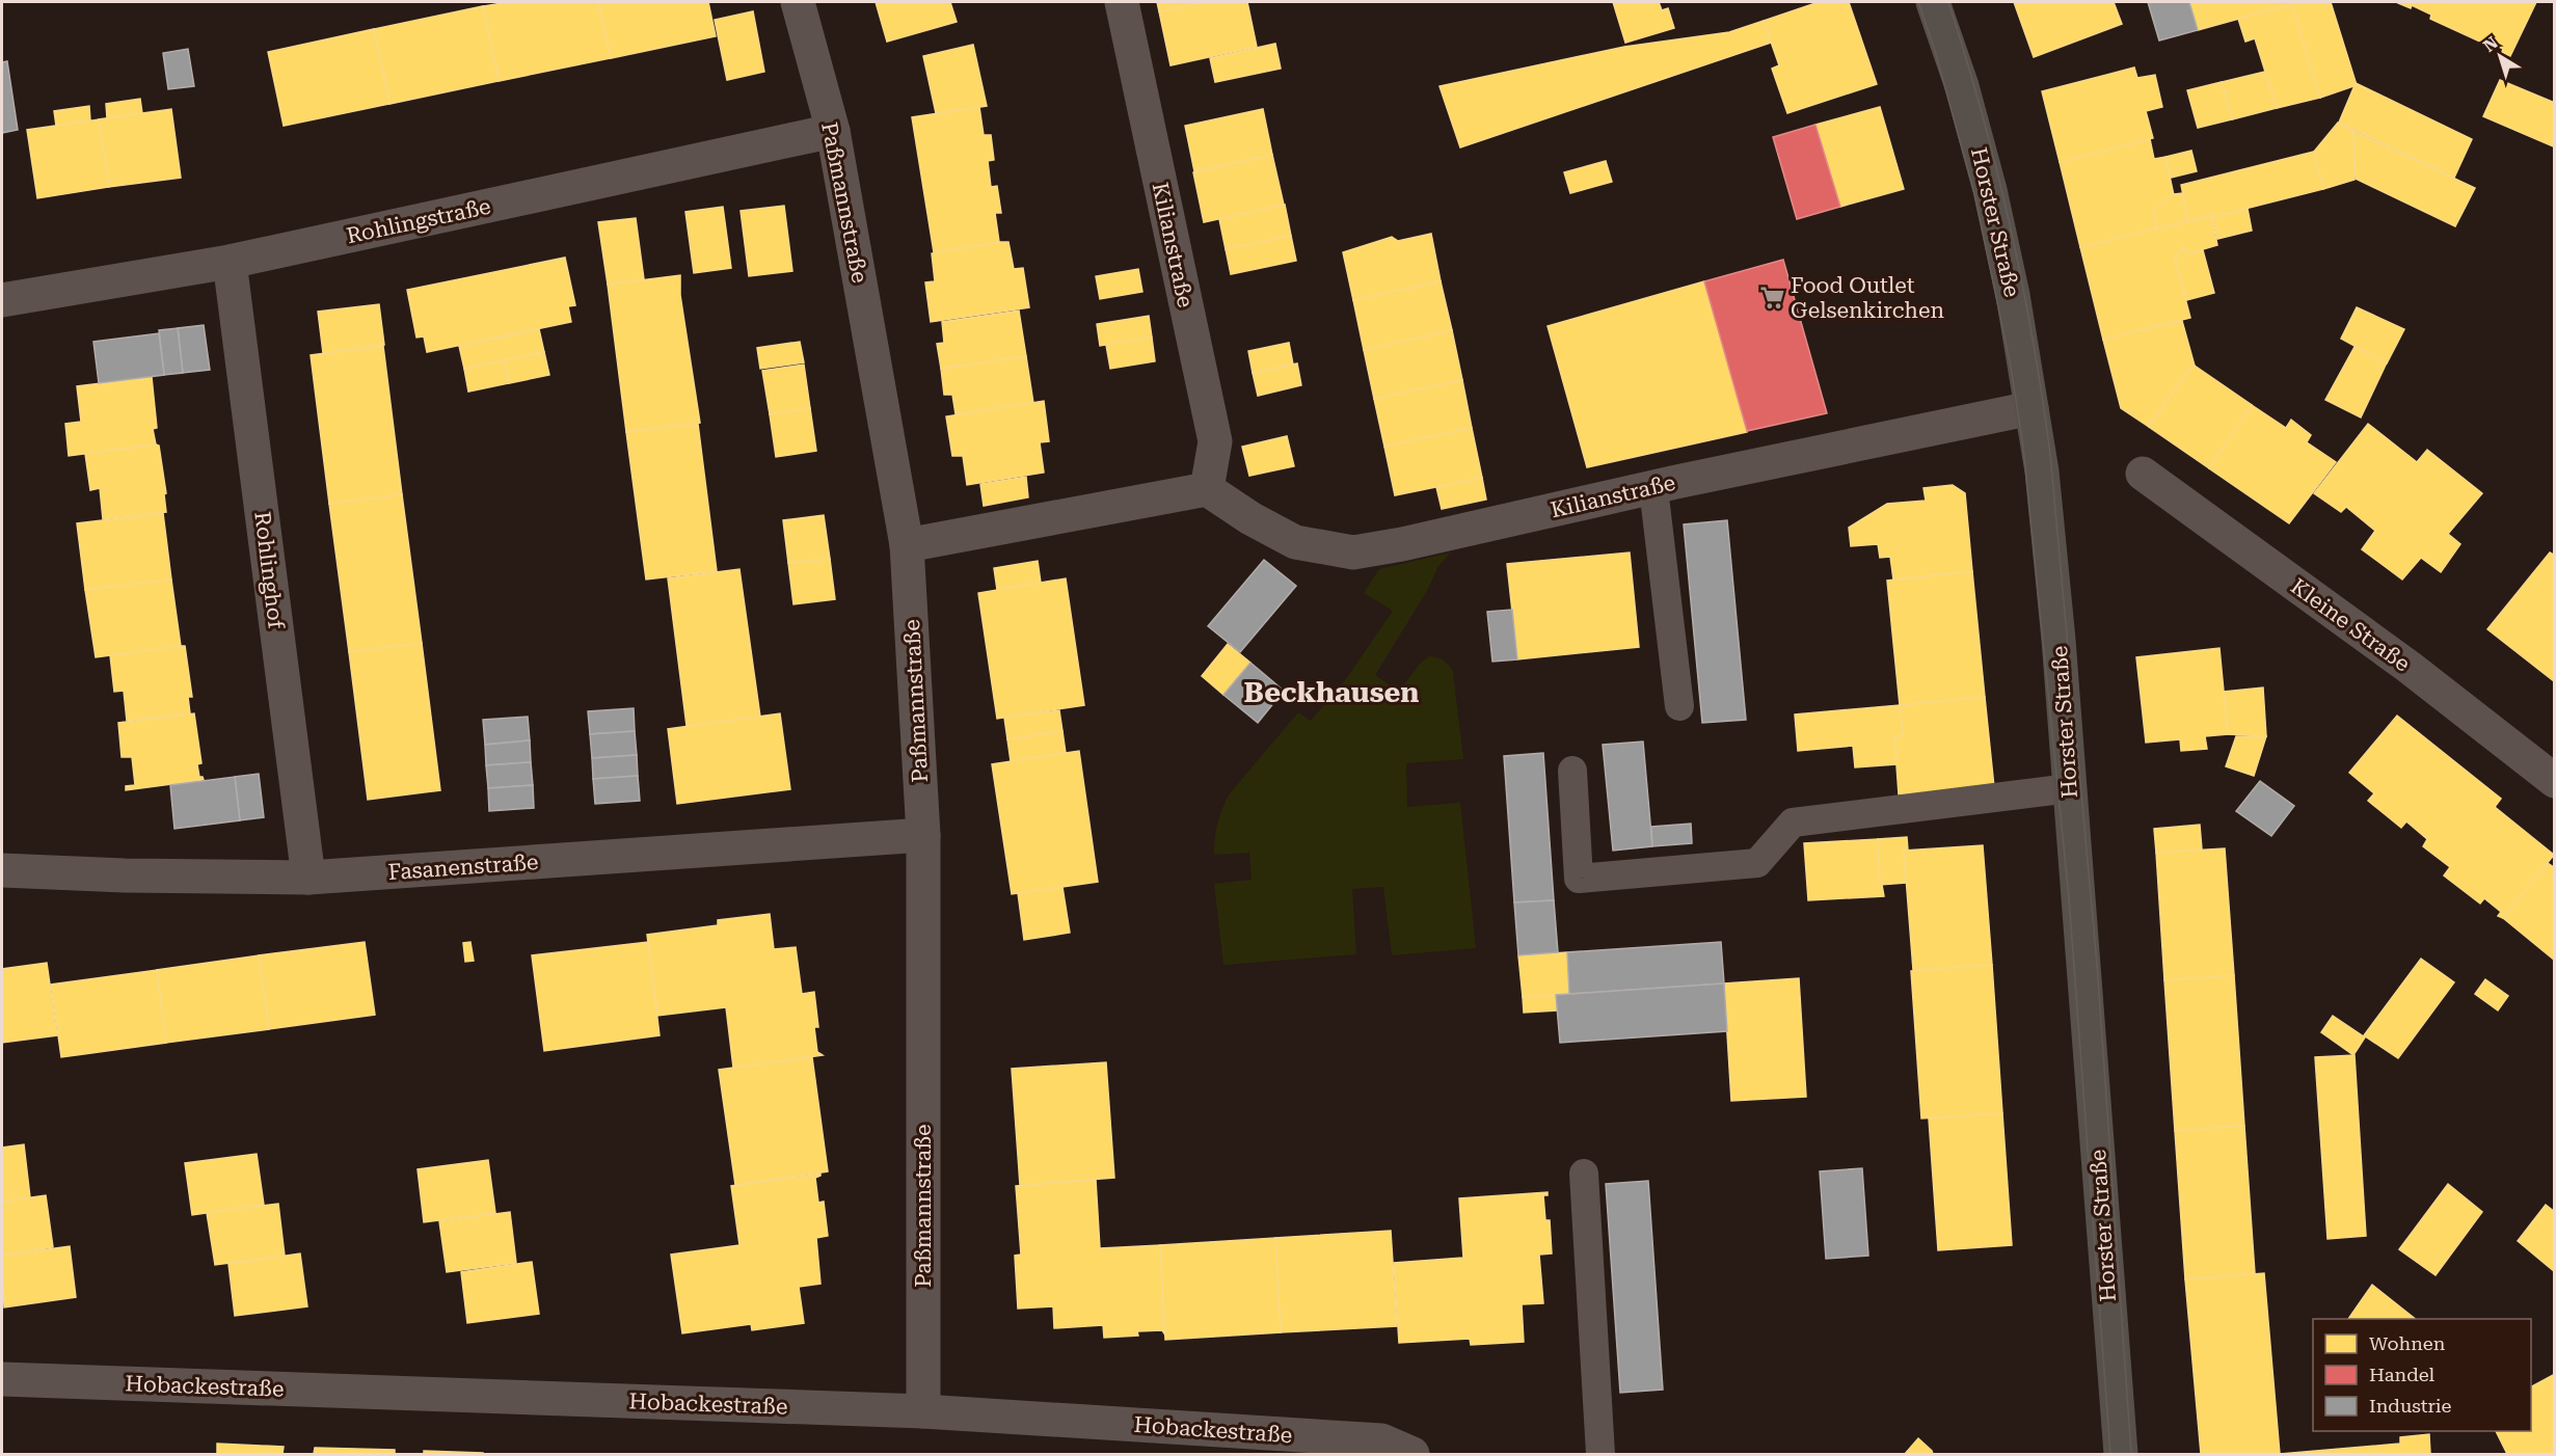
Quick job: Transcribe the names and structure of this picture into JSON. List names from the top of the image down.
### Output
{
  "streets": {
    "main road": ["Horster Straße"],
    "street": [
      "Paßmannstraße",
      "Rohlingstraße",
      "Kilianstraße",
      "Rohlinghof",
      "Kleine Straße",
      "Fasanenstraße",
      "Hobackestraße"
    ]
  },
  "crossings": [
    ["Paßmannstraße", "Rohlingstraße"],
    ["Paßmannstraße", "Fasanenstraße"],
    ["Paßmannstraße", "Hobackestraße"],
    ["Rohlingstraße", "Rohlinghof"],
    ["Horster Straße", "Kilianstraße"],
    ["Rohlinghof", "Fasanenstraße"]
  ],
  "districts": ["Beckhausen"],
  "places": {
    "supermarket": ["Food Outlet Gelsenkirchen"]
  },
  "legend": ["Wohnen", "Handel", "Industrie"],
  "north": "top left"
}
